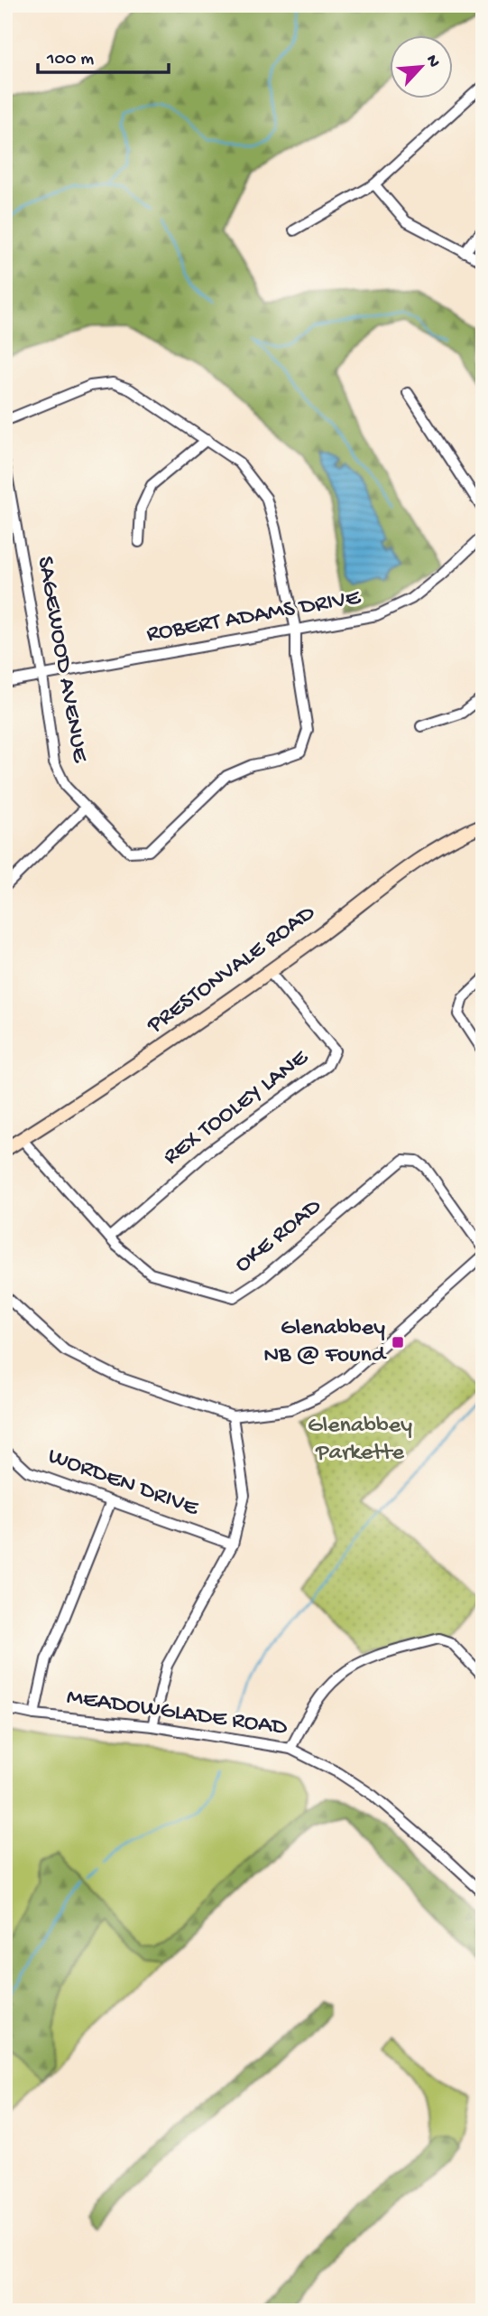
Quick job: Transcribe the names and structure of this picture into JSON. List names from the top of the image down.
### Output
{
  "streets": {
    "street": [
      "ROBERT ADAMS DRIVE",
      "SAGEWOOD AVENUE",
      "PRESTONVALE ROAD",
      "REX TOOLEY LANE",
      "OKE ROAD",
      "WORDEN DRIVE",
      "MEADOWGLADE ROAD"
    ]
  },
  "crossings": [
    ["ROBERT ADAMS DRIVE", "SAGEWOOD AVENUE"],
    ["PRESTONVALE ROAD", "REX TOOLEY LANE"],
    ["PRESTONVALE ROAD", "OKE ROAD"],
    ["REX TOOLEY LANE", "OKE ROAD"]
  ],
  "parks": ["Glenabbey Parkette"],
  "places": {
    "transit": ["Glenabbey NB @ Found"]
  },
  "scale_bar": "100 m",
  "north": "top right"
}
